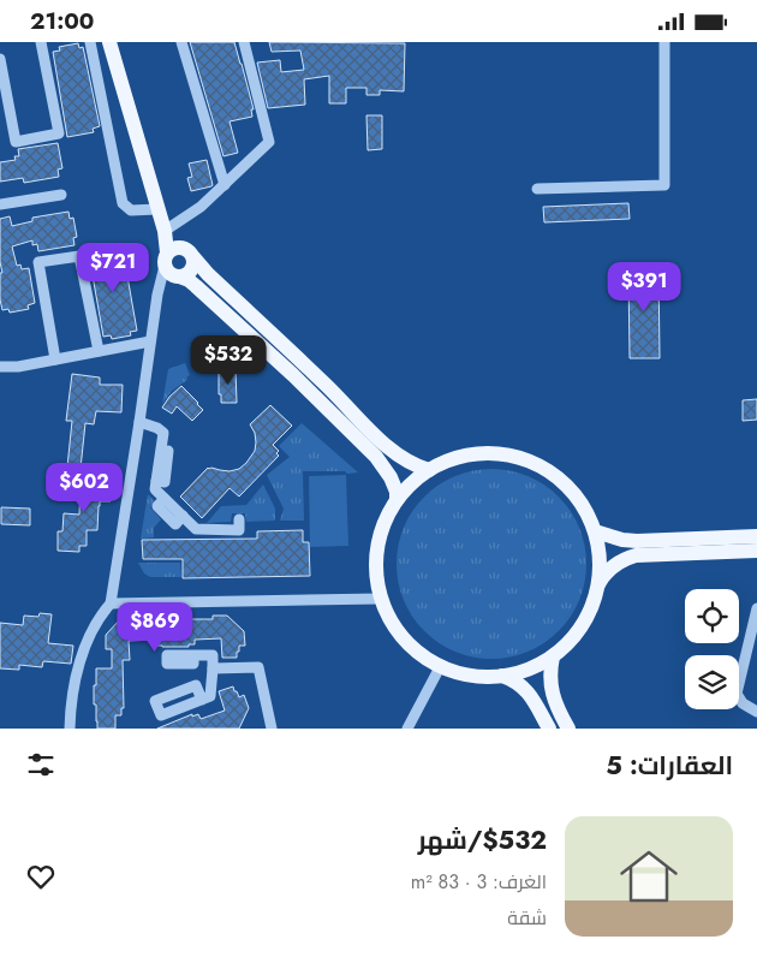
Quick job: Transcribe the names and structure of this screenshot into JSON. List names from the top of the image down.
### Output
{
  "page": {
    "status": "21:00",
    "price": [
      "$721",
      "$391",
      "$532",
      "$602",
      "$869"
    ],
    "heading": "العقارات: 5",
    "list": [
      {
        "name": "$532/شهر",
        "note": "الغرف: 3 · 83 m² · شقة"
      }
    ]
  }
}
